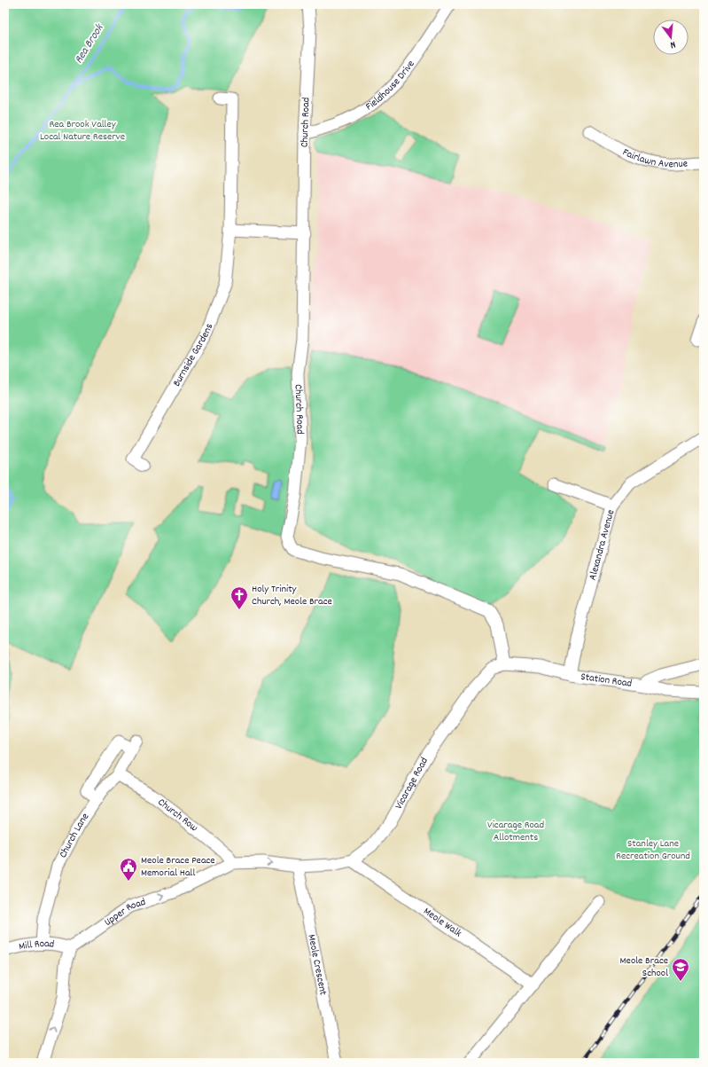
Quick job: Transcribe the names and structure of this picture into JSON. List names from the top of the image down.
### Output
{
  "streets": {
    "street": [
      "Fieldhouse Drive",
      "Church Road",
      "Fairlawn Avenue",
      "Burnside Gardens",
      "Alexandra Avenue",
      "Station Road",
      "Vicarage Road",
      "Church Row",
      "Church Lane",
      "Upper Road",
      "Meole Walk",
      "Mill Road",
      "Meole Crescent"
    ]
  },
  "crossings": [
    ["Fieldhouse Drive", "Church Road"],
    ["Church Road", "Station Road"],
    ["Church Road", "Vicarage Road"],
    ["Alexandra Avenue", "Station Road"],
    ["Station Road", "Vicarage Road"],
    ["Vicarage Road", "Upper Road"],
    ["Vicarage Road", "Meole Walk"],
    ["Vicarage Road", "Meole Crescent"],
    ["Church Row", "Church Lane"],
    ["Church Row", "Upper Road"],
    ["Church Lane", "Mill Road"],
    ["Upper Road", "Mill Road"],
    ["Upper Road", "Meole Crescent"]
  ],
  "one_way": ["Upper Road"],
  "water": ["Rea Brook"],
  "parks": ["Rea Brook Valley Local Nature Reserve", "Vicarage Road Allotments", "Stanley Lane Recreation Ground"],
  "places": {
    "church": ["Holy Trinity Church, Meole Brace"],
    "public building": ["Meole Brace Peace Memorial Hall"],
    "school or university": ["Meole Brace School"]
  },
  "north": "bottom"
}
